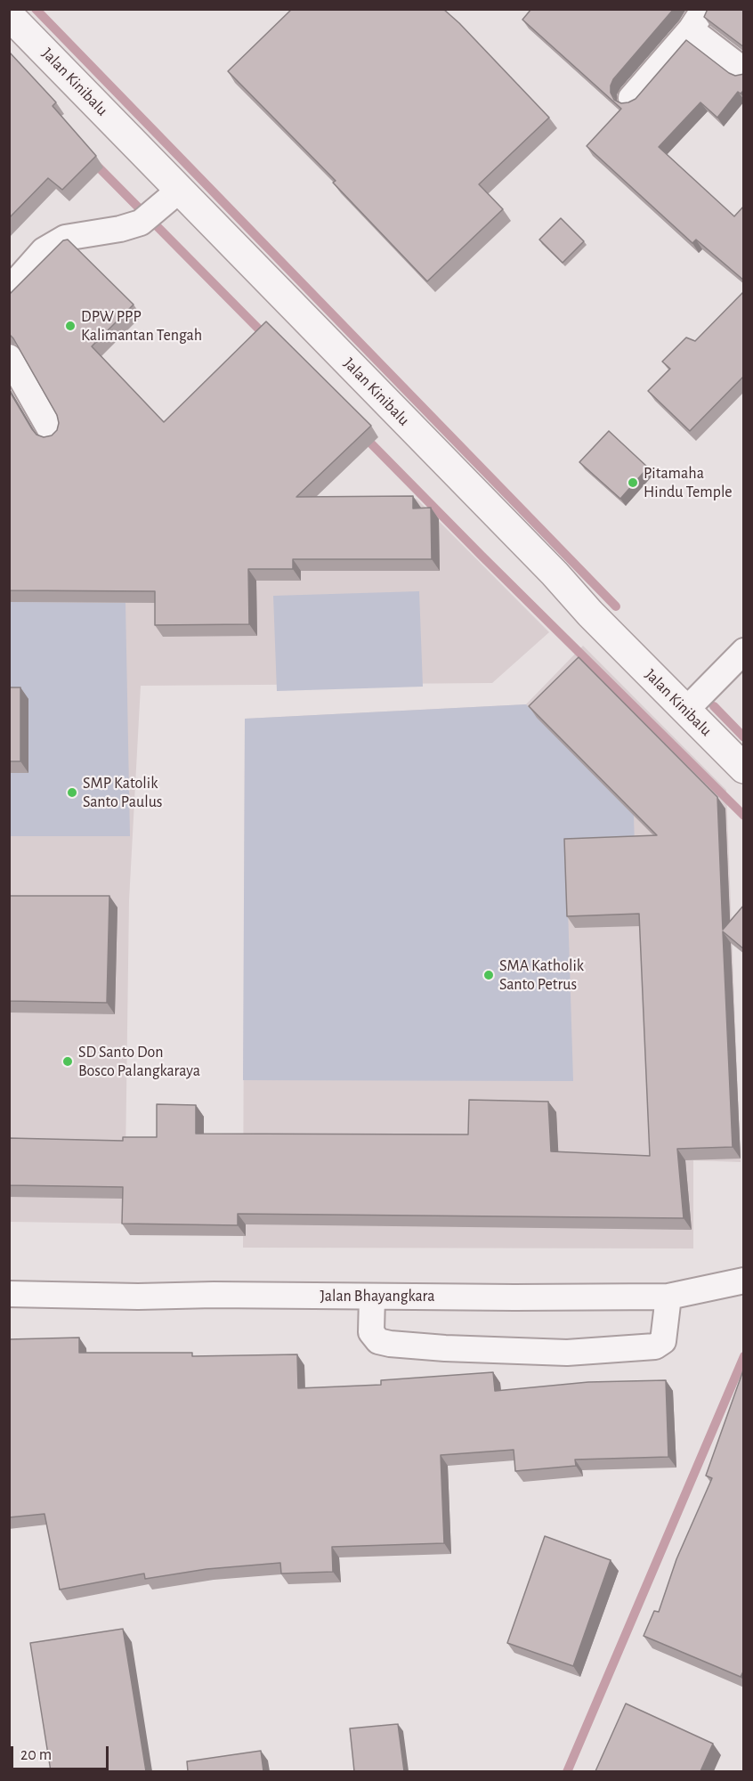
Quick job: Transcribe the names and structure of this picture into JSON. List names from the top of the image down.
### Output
{
  "streets": {
    "street": ["Jalan Kinibalu", "Jalan Bhayangkara"]
  },
  "places": [
    "DPW PPP Kalimantan Tengah",
    "Pitamaha Hindu Temple",
    "SMP Katolik Santo Paulus",
    "SMA Katholik Santo Petrus",
    "SD Santo Don Bosco Palangkaraya"
  ],
  "scale_bar": "20 m"
}
